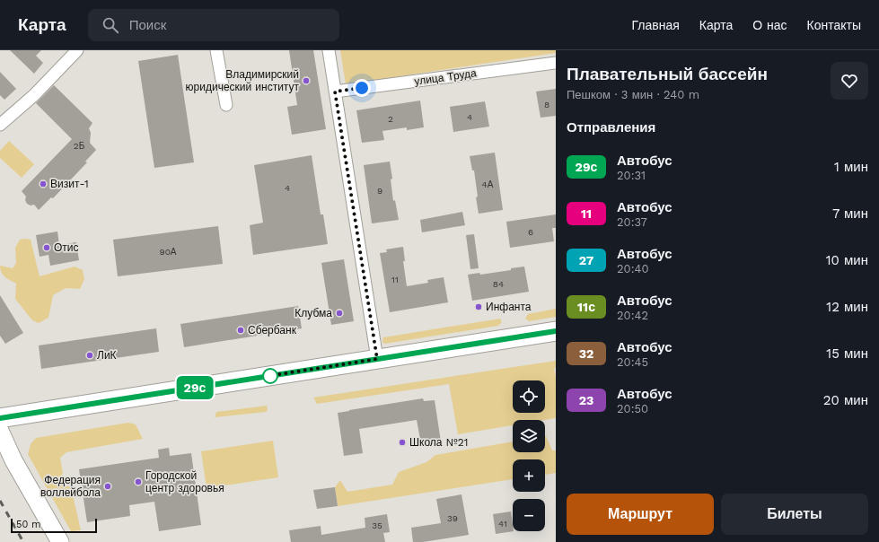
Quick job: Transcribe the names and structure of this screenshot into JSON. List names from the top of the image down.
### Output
{
  "streets": {
    "street": ["улица Труда"]
  },
  "places": [
    "Владимирский юридический институт",
    "Визит-1",
    "Отис",
    "Инфанта",
    "Клубма",
    "Сбербанк",
    "ЛиК",
    "Школа №21",
    "Городской центр здоровья",
    "Федерация воллейбола"
  ],
  "lines": ["bus line 29с"],
  "house_numbers": [
    "8",
    "4",
    "2",
    "2Б",
    "4А",
    "4",
    "9",
    "6",
    "90А",
    "11",
    "84",
    "39",
    "41",
    "35"
  ],
  "scale_bar": "50 m",
  "page": {
    "header": "Карта",
    "search": "Поиск",
    "nav": [
      "Главная",
      "Карта",
      "О нас",
      "Контакты"
    ],
    "on_map": "29с",
    "heading": [
      ["Плавательный бассейн", "Пешком · 3 мин · 240 m"],
      "Отправления"
    ],
    "list": [
      {
        "mark": "29с",
        "name": "Автобус",
        "note": "20:31",
        "value": "1 мин"
      },
      {
        "mark": "11",
        "name": "Автобус",
        "note": "20:37",
        "value": "7 мин"
      },
      {
        "mark": "27",
        "name": "Автобус",
        "note": "20:40",
        "value": "10 мин"
      },
      {
        "mark": "11с",
        "name": "Автобус",
        "note": "20:42",
        "value": "12 мин"
      },
      {
        "mark": "32",
        "name": "Автобус",
        "note": "20:45",
        "value": "15 мин"
      },
      {
        "mark": "23",
        "name": "Автобус",
        "note": "20:50",
        "value": "20 мин"
      }
    ],
    "map_buttons": ["+", "−"],
    "buttons": ["Маршрут", "Билеты"],
    "scale": "50 m"
  }
}
